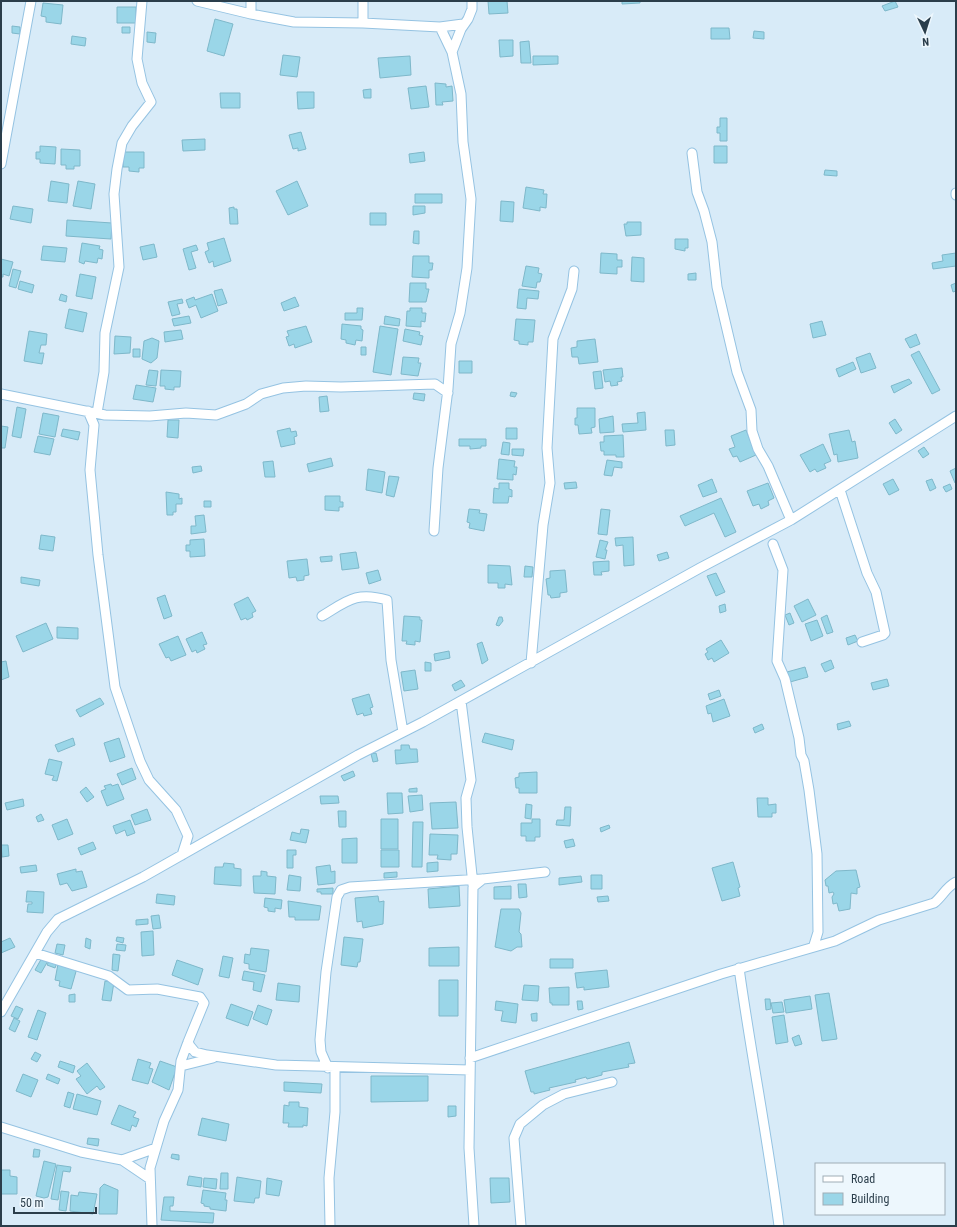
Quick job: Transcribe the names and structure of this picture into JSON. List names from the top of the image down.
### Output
{
  "legend": ["Road", "Building"],
  "scale_bar": "50 m",
  "north": "bottom"
}
